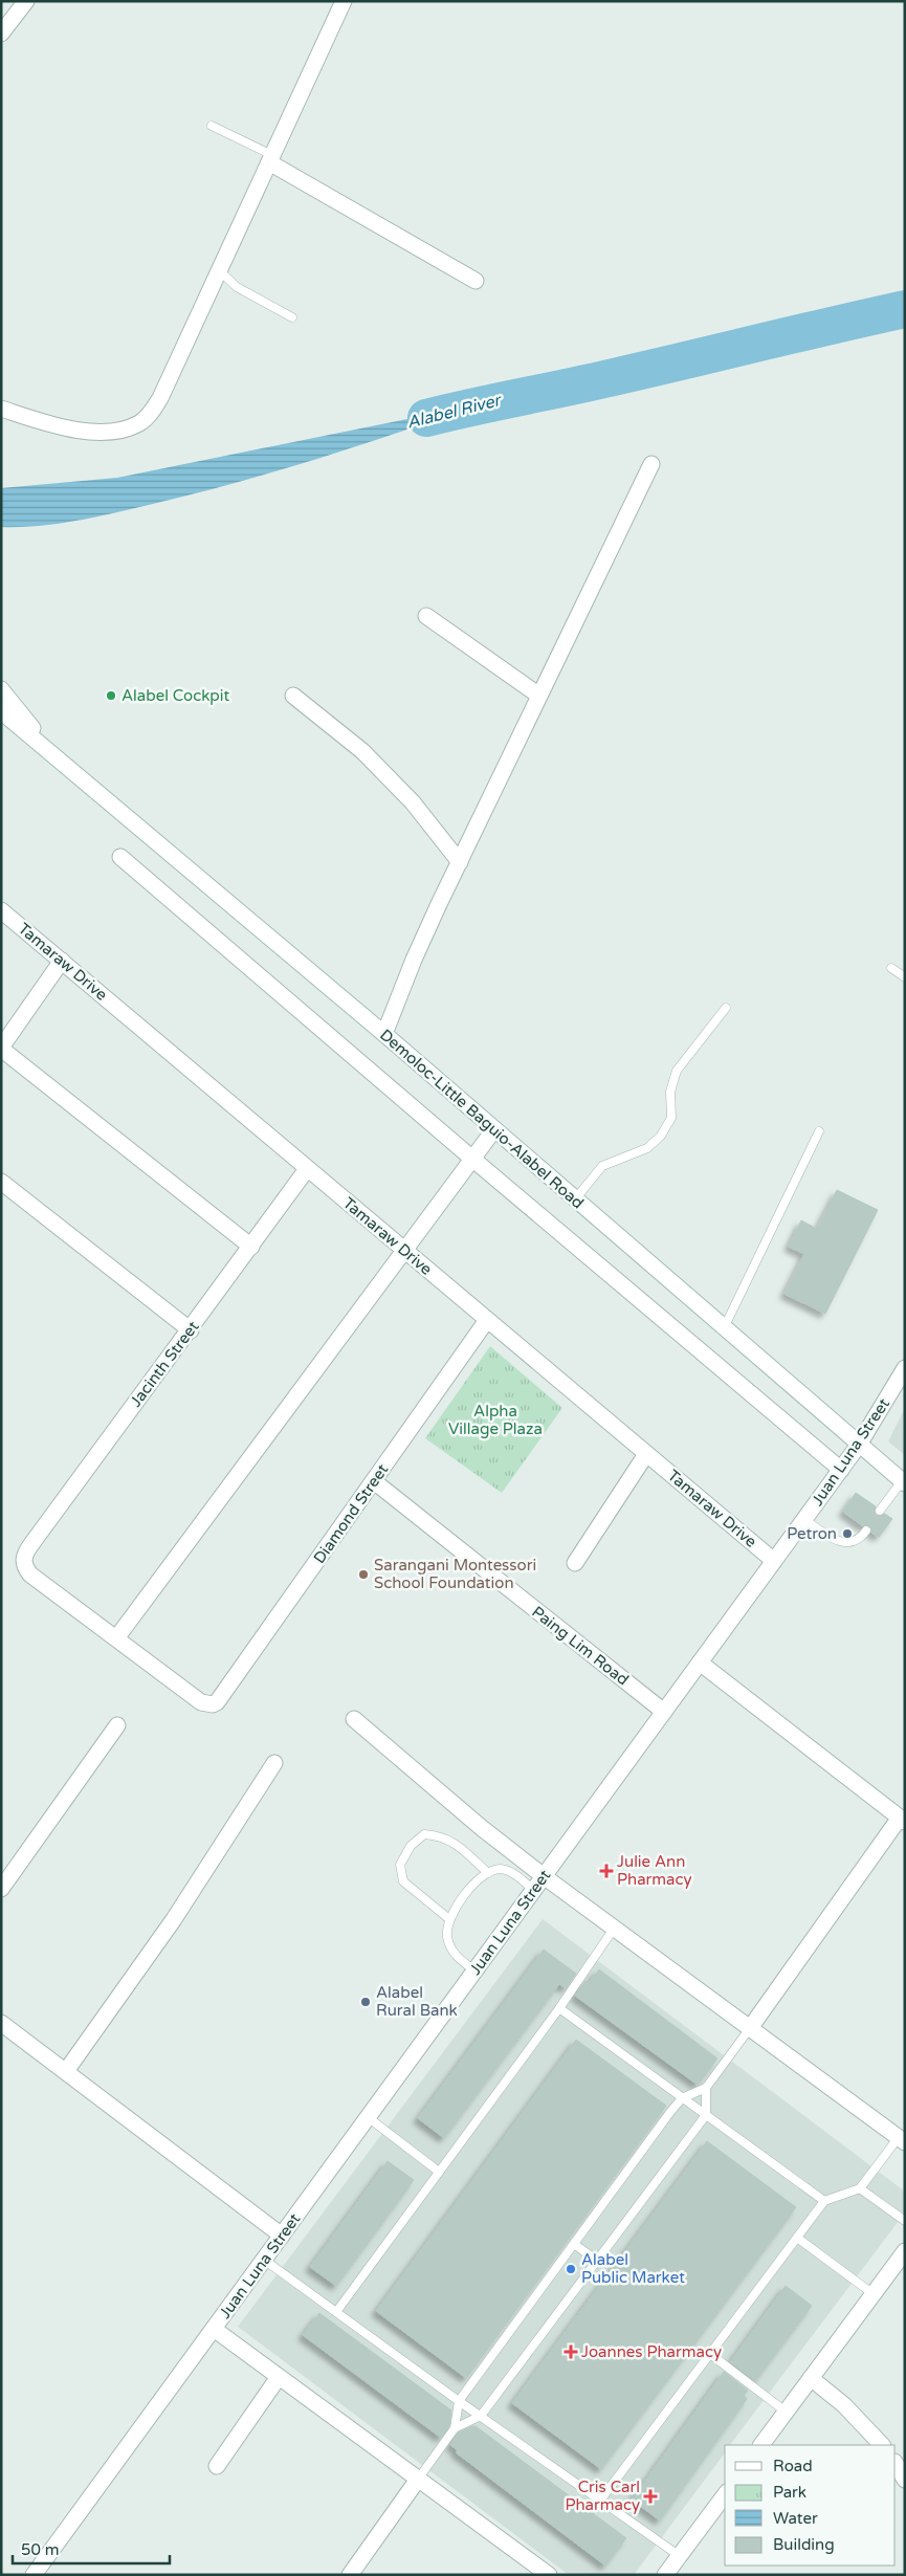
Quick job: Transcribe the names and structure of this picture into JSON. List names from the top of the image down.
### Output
{
  "streets": {
    "street": [
      "Tamaraw Drive",
      "Demoloc-Little Baguio-Alabel Road",
      "Jacinth Street",
      "Juan Luna Street",
      "Diamond Street",
      "Paing Lim Road"
    ]
  },
  "crossings": [
    ["Tamaraw Drive", "Jacinth Street"],
    ["Tamaraw Drive", "Juan Luna Street"],
    ["Tamaraw Drive", "Diamond Street"],
    ["Demoloc-Little Baguio-Alabel Road", "Juan Luna Street"],
    ["Jacinth Street", "Diamond Street"],
    ["Juan Luna Street", "Paing Lim Road"],
    ["Diamond Street", "Paing Lim Road"]
  ],
  "water": ["Alabel River"],
  "parks": ["Alpha Village Plaza"],
  "places": {
    "other": [
      "Alabel Cockpit",
      "Petron",
      "Sarangani Montessori School Foundation",
      "Alabel Rural Bank",
      "Alabel Public Market"
    ],
    "health": ["Julie Ann Pharmacy", "Joannes Pharmacy", "Cris Carl Pharmacy"]
  },
  "legend": [
    "Road",
    "Park",
    "Water",
    "Building"
  ],
  "scale_bar": "50 m"
}
